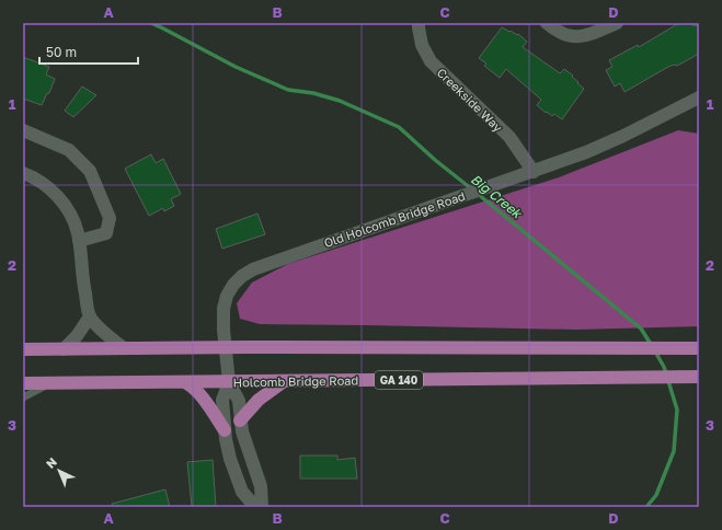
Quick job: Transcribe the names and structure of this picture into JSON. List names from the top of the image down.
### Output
{
  "streets": {
    "main road": ["GA 140", "Holcomb Bridge Road"],
    "street": ["Creekside Way", "Old Holcomb Bridge Road"]
  },
  "crossings": [
    ["Creekside Way", "Old Holcomb Bridge Road"],
    ["Old Holcomb Bridge Road", "Holcomb Bridge Road"]
  ],
  "water": ["Big Creek"],
  "scale_bar": "50 m",
  "north": "top left",
  "grid": {
    "columns": [
      "A",
      "B",
      "C",
      "D"
    ],
    "rows": ["1", "2", "3"]
  }
}
